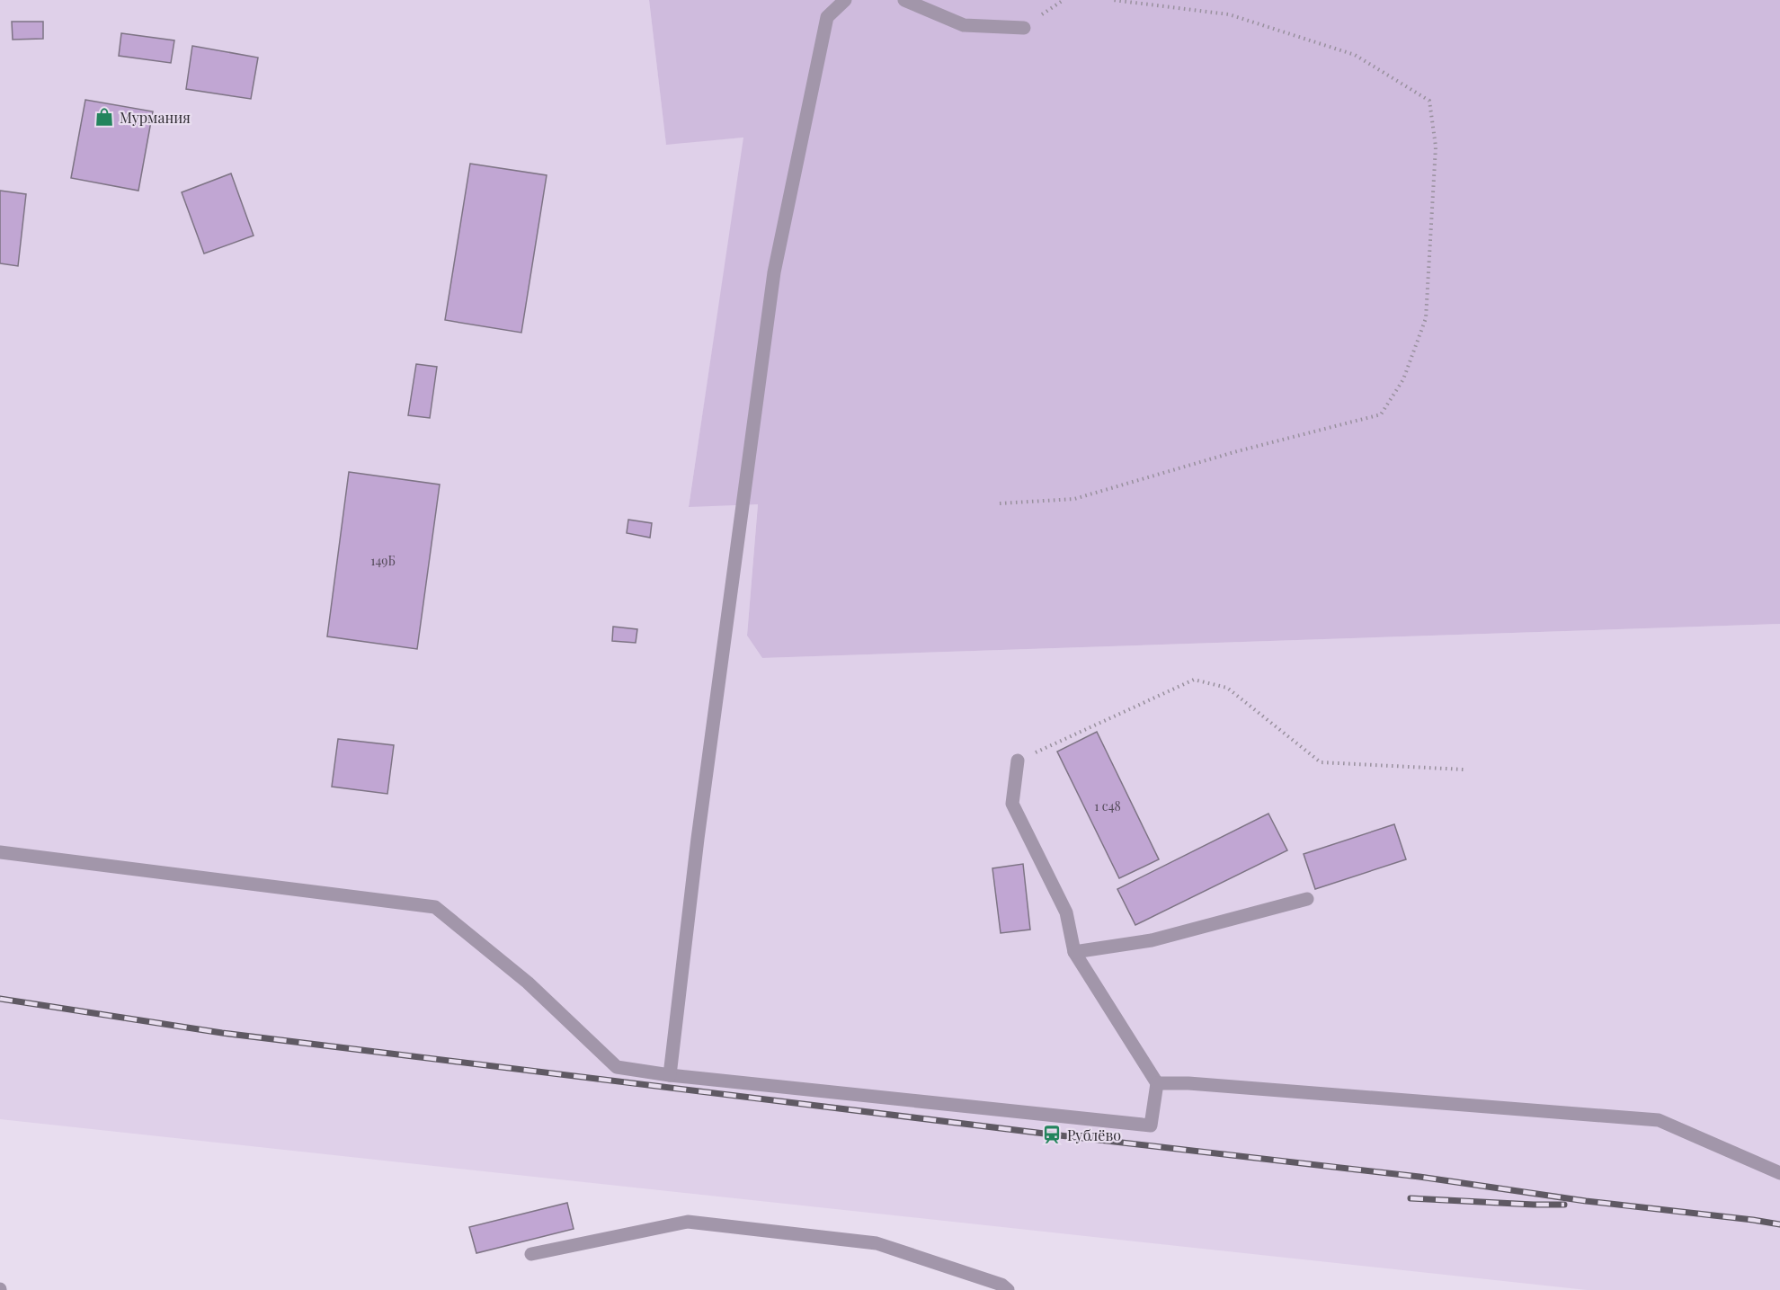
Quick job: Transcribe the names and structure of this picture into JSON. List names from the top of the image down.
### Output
{
  "places": {
    "shop": ["Мурмания"],
    "station": ["Рублёво"]
  },
  "house_numbers": ["149Б", "1 с48"]
}
